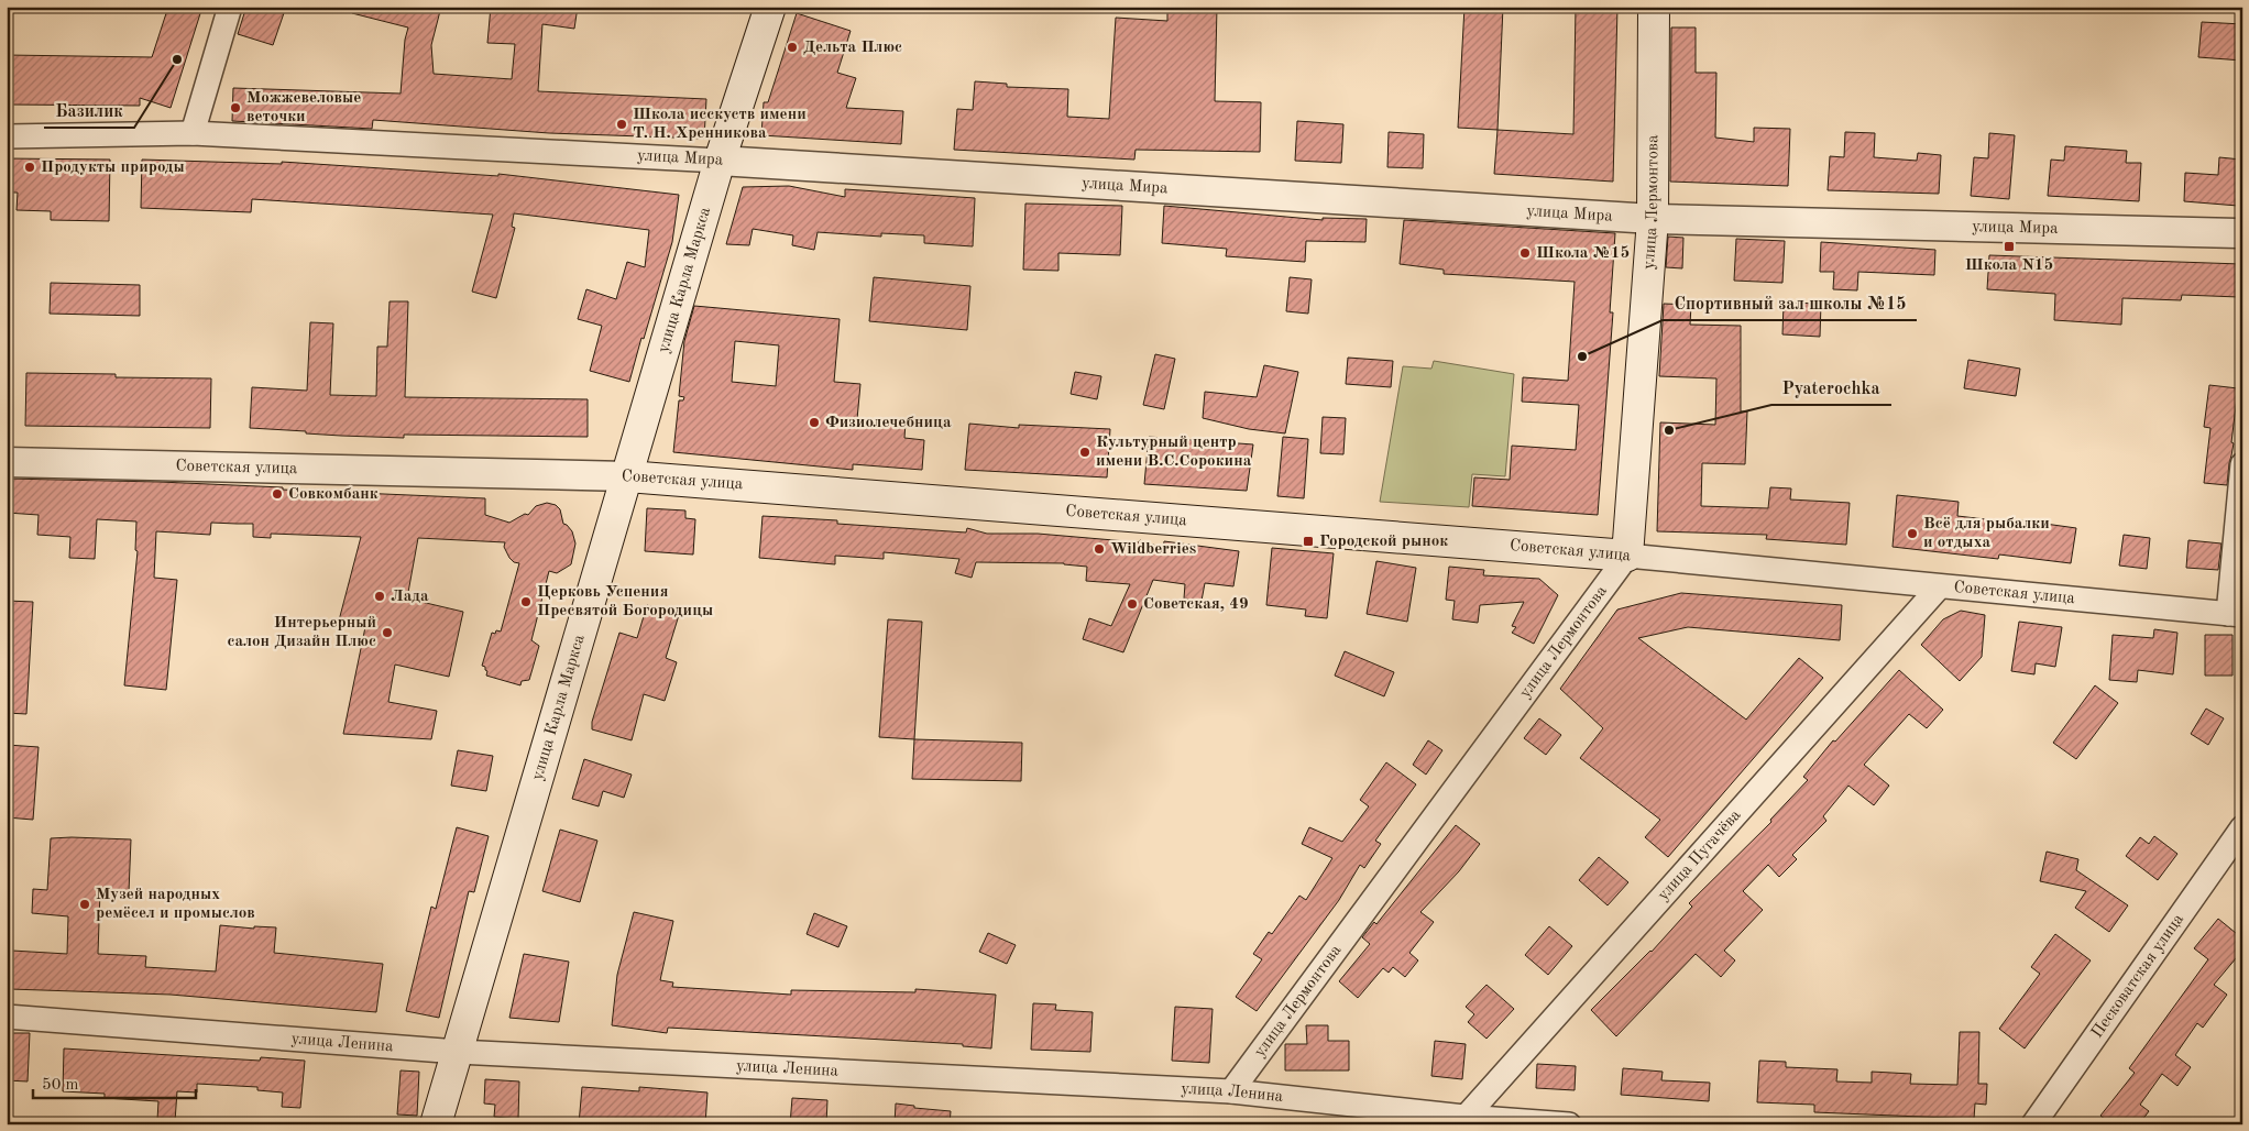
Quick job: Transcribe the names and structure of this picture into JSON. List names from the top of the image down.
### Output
{
  "streets": {
    "main road": ["улица Лермонтова", "улица Карла Маркса", "Советская улица"],
    "street": [
      "улица Мира",
      "улица Пугачёва",
      "Песковатская улица",
      "улица Ленина"
    ]
  },
  "crossings": [
    ["улица Мира", "улица Лермонтова"],
    ["улица Мира", "улица Карла Маркса"],
    ["улица Лермонтова", "Советская улица"],
    ["улица Лермонтова", "улица Ленина"],
    ["улица Карла Маркса", "Советская улица"],
    ["улица Карла Маркса", "улица Ленина"],
    ["Советская улица", "улица Пугачёва"],
    ["улица Пугачёва", "улица Ленина"]
  ],
  "places": {
    "other": [
      "Дельта Плюс",
      "Базилик",
      "Можжевеловые веточки",
      "Школа исскуств имени Т. Н. Хренникова",
      "Продукты природы",
      "Школа №15",
      "Спортивный зал школы №15",
      "Физиолечебница",
      "Pyaterochka",
      "Культурный центр имени В.С.Сорокина",
      "Совкомбанк",
      "Всё для рыбалки и отдыха",
      "Wildberries",
      "Лада",
      "Церковь Успения Пресвятой Богородицы",
      "Советская, 49",
      "Интерьерный салон Дизайн Плюс",
      "Музей народных ремёсел и промыслов"
    ],
    "transit": ["Школа N15", "Городской рынок"]
  },
  "scale_bar": "50 m"
}
